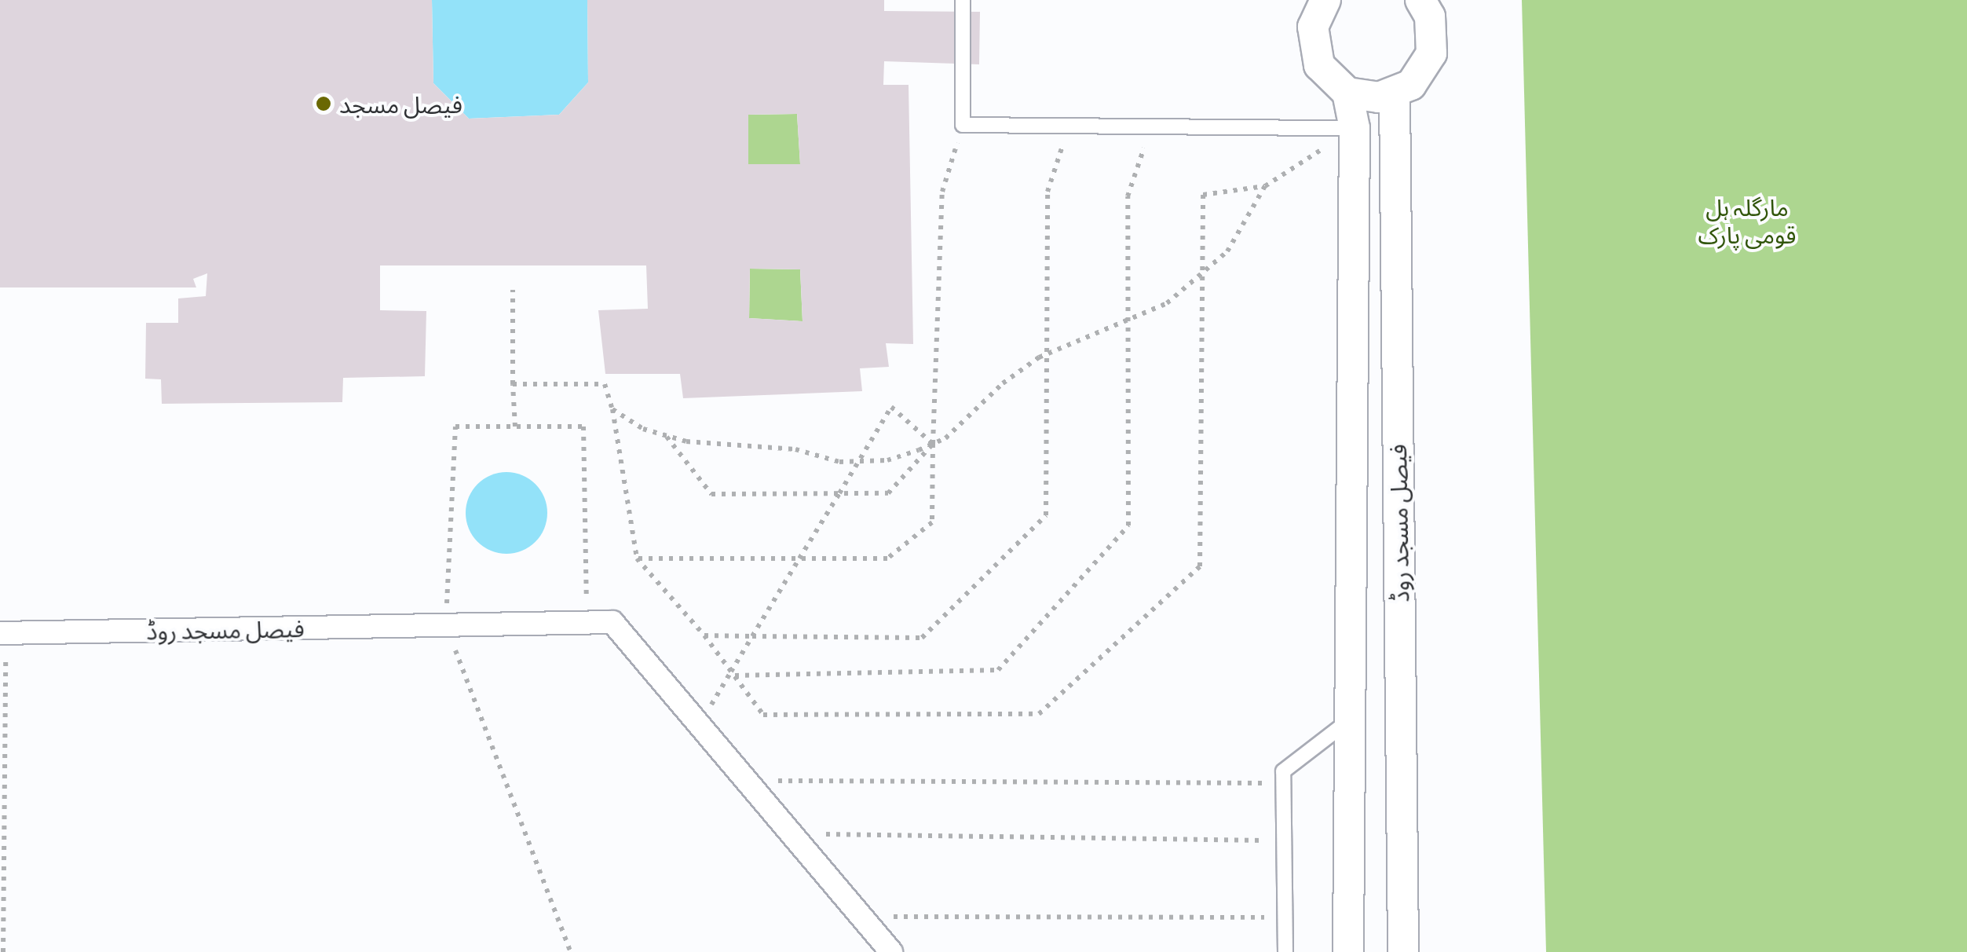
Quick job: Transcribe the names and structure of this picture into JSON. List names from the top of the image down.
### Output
{
  "streets": {
    "street": ["فیصل مسجد روڈ"]
  },
  "parks": ["مارگلہ ہل قومی پارک"],
  "places": ["فیصل مسجد"]
}
